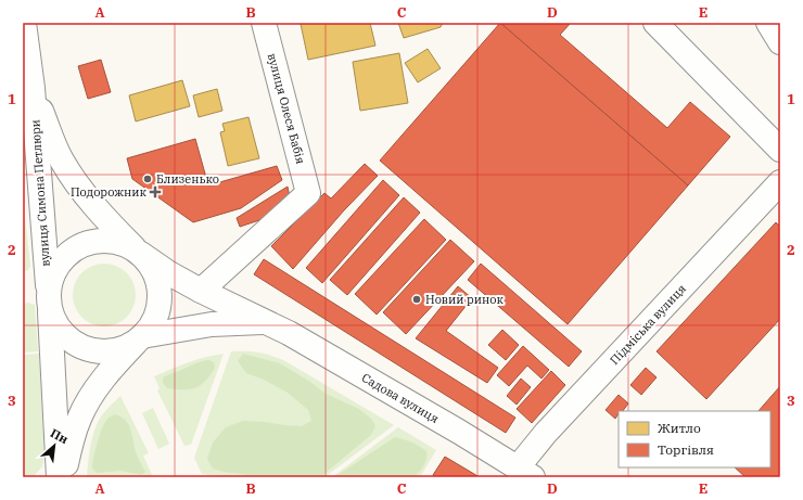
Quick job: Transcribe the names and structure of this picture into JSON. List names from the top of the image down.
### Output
{
  "streets": {
    "street": [
      "вулиця Олеся Бабія",
      "вулиця Симона Петлюри",
      "Підміська вулиця",
      "Садова вулиця"
    ]
  },
  "crossings": [
    ["вулиця Олеся Бабія", "Садова вулиця"],
    ["вулиця Симона Петлюри", "Садова вулиця"],
    ["Підміська вулиця", "Садова вулиця"]
  ],
  "places": {
    "other": ["Близенько", "Новий ринок"],
    "health": ["Подорожник"]
  },
  "legend": ["Житло", "Торгівля"],
  "north": "top right",
  "grid": {
    "columns": [
      "A",
      "B",
      "C",
      "D",
      "E"
    ],
    "rows": ["1", "2", "3"]
  }
}
